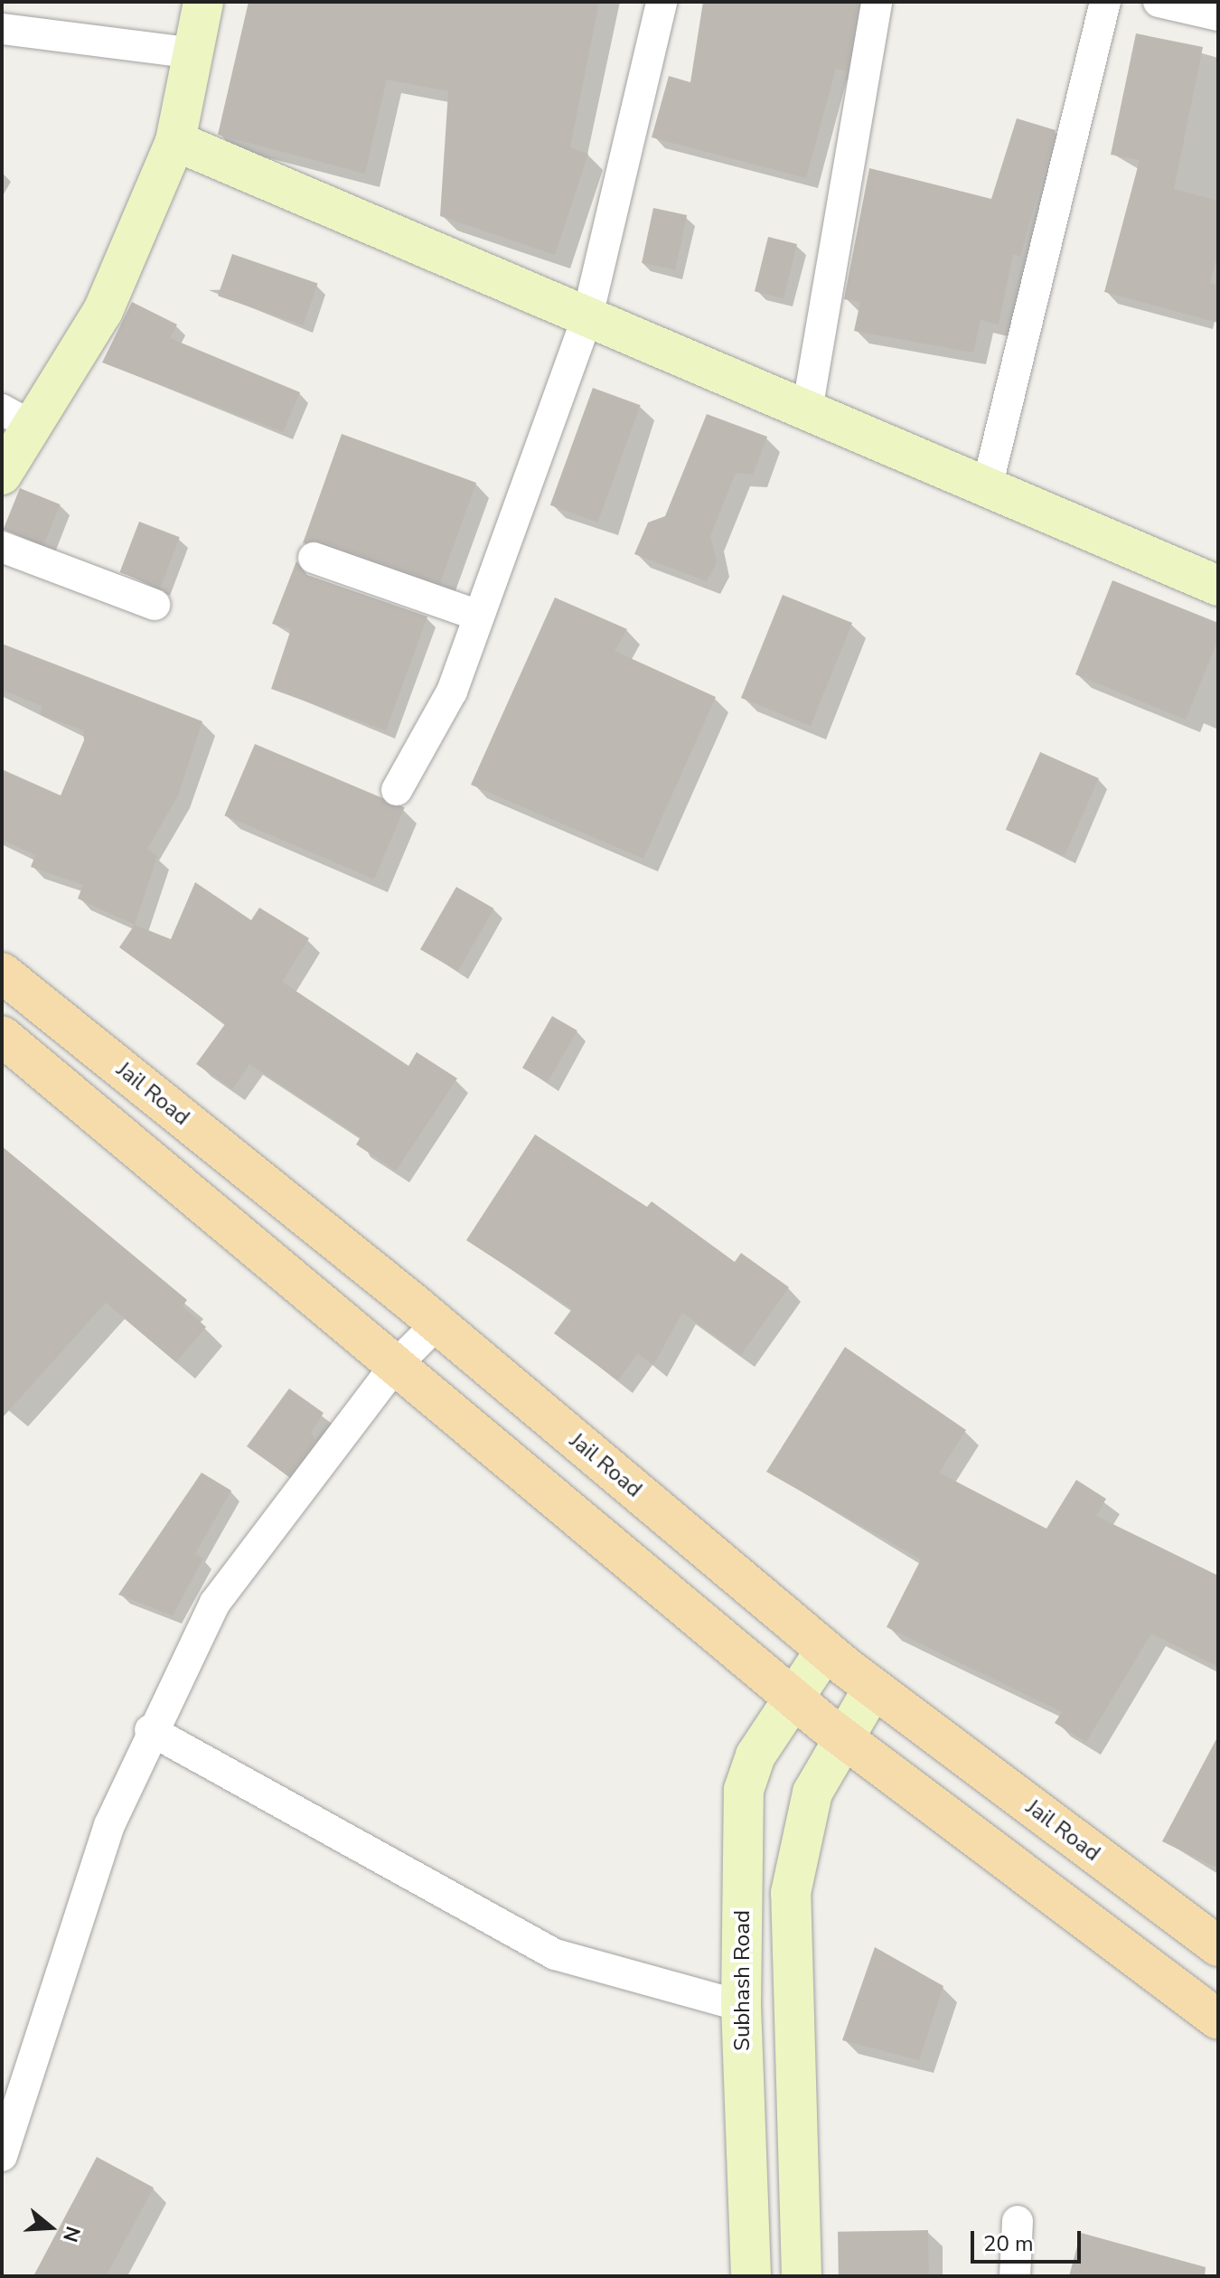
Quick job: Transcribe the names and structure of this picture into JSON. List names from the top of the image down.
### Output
{
  "streets": {
    "main road": ["Jail Road"],
    "street": ["Subhash Road"]
  },
  "crossings": [
    ["Jail Road", "Subhash Road"]
  ],
  "scale_bar": "20 m",
  "north": "right"
}
